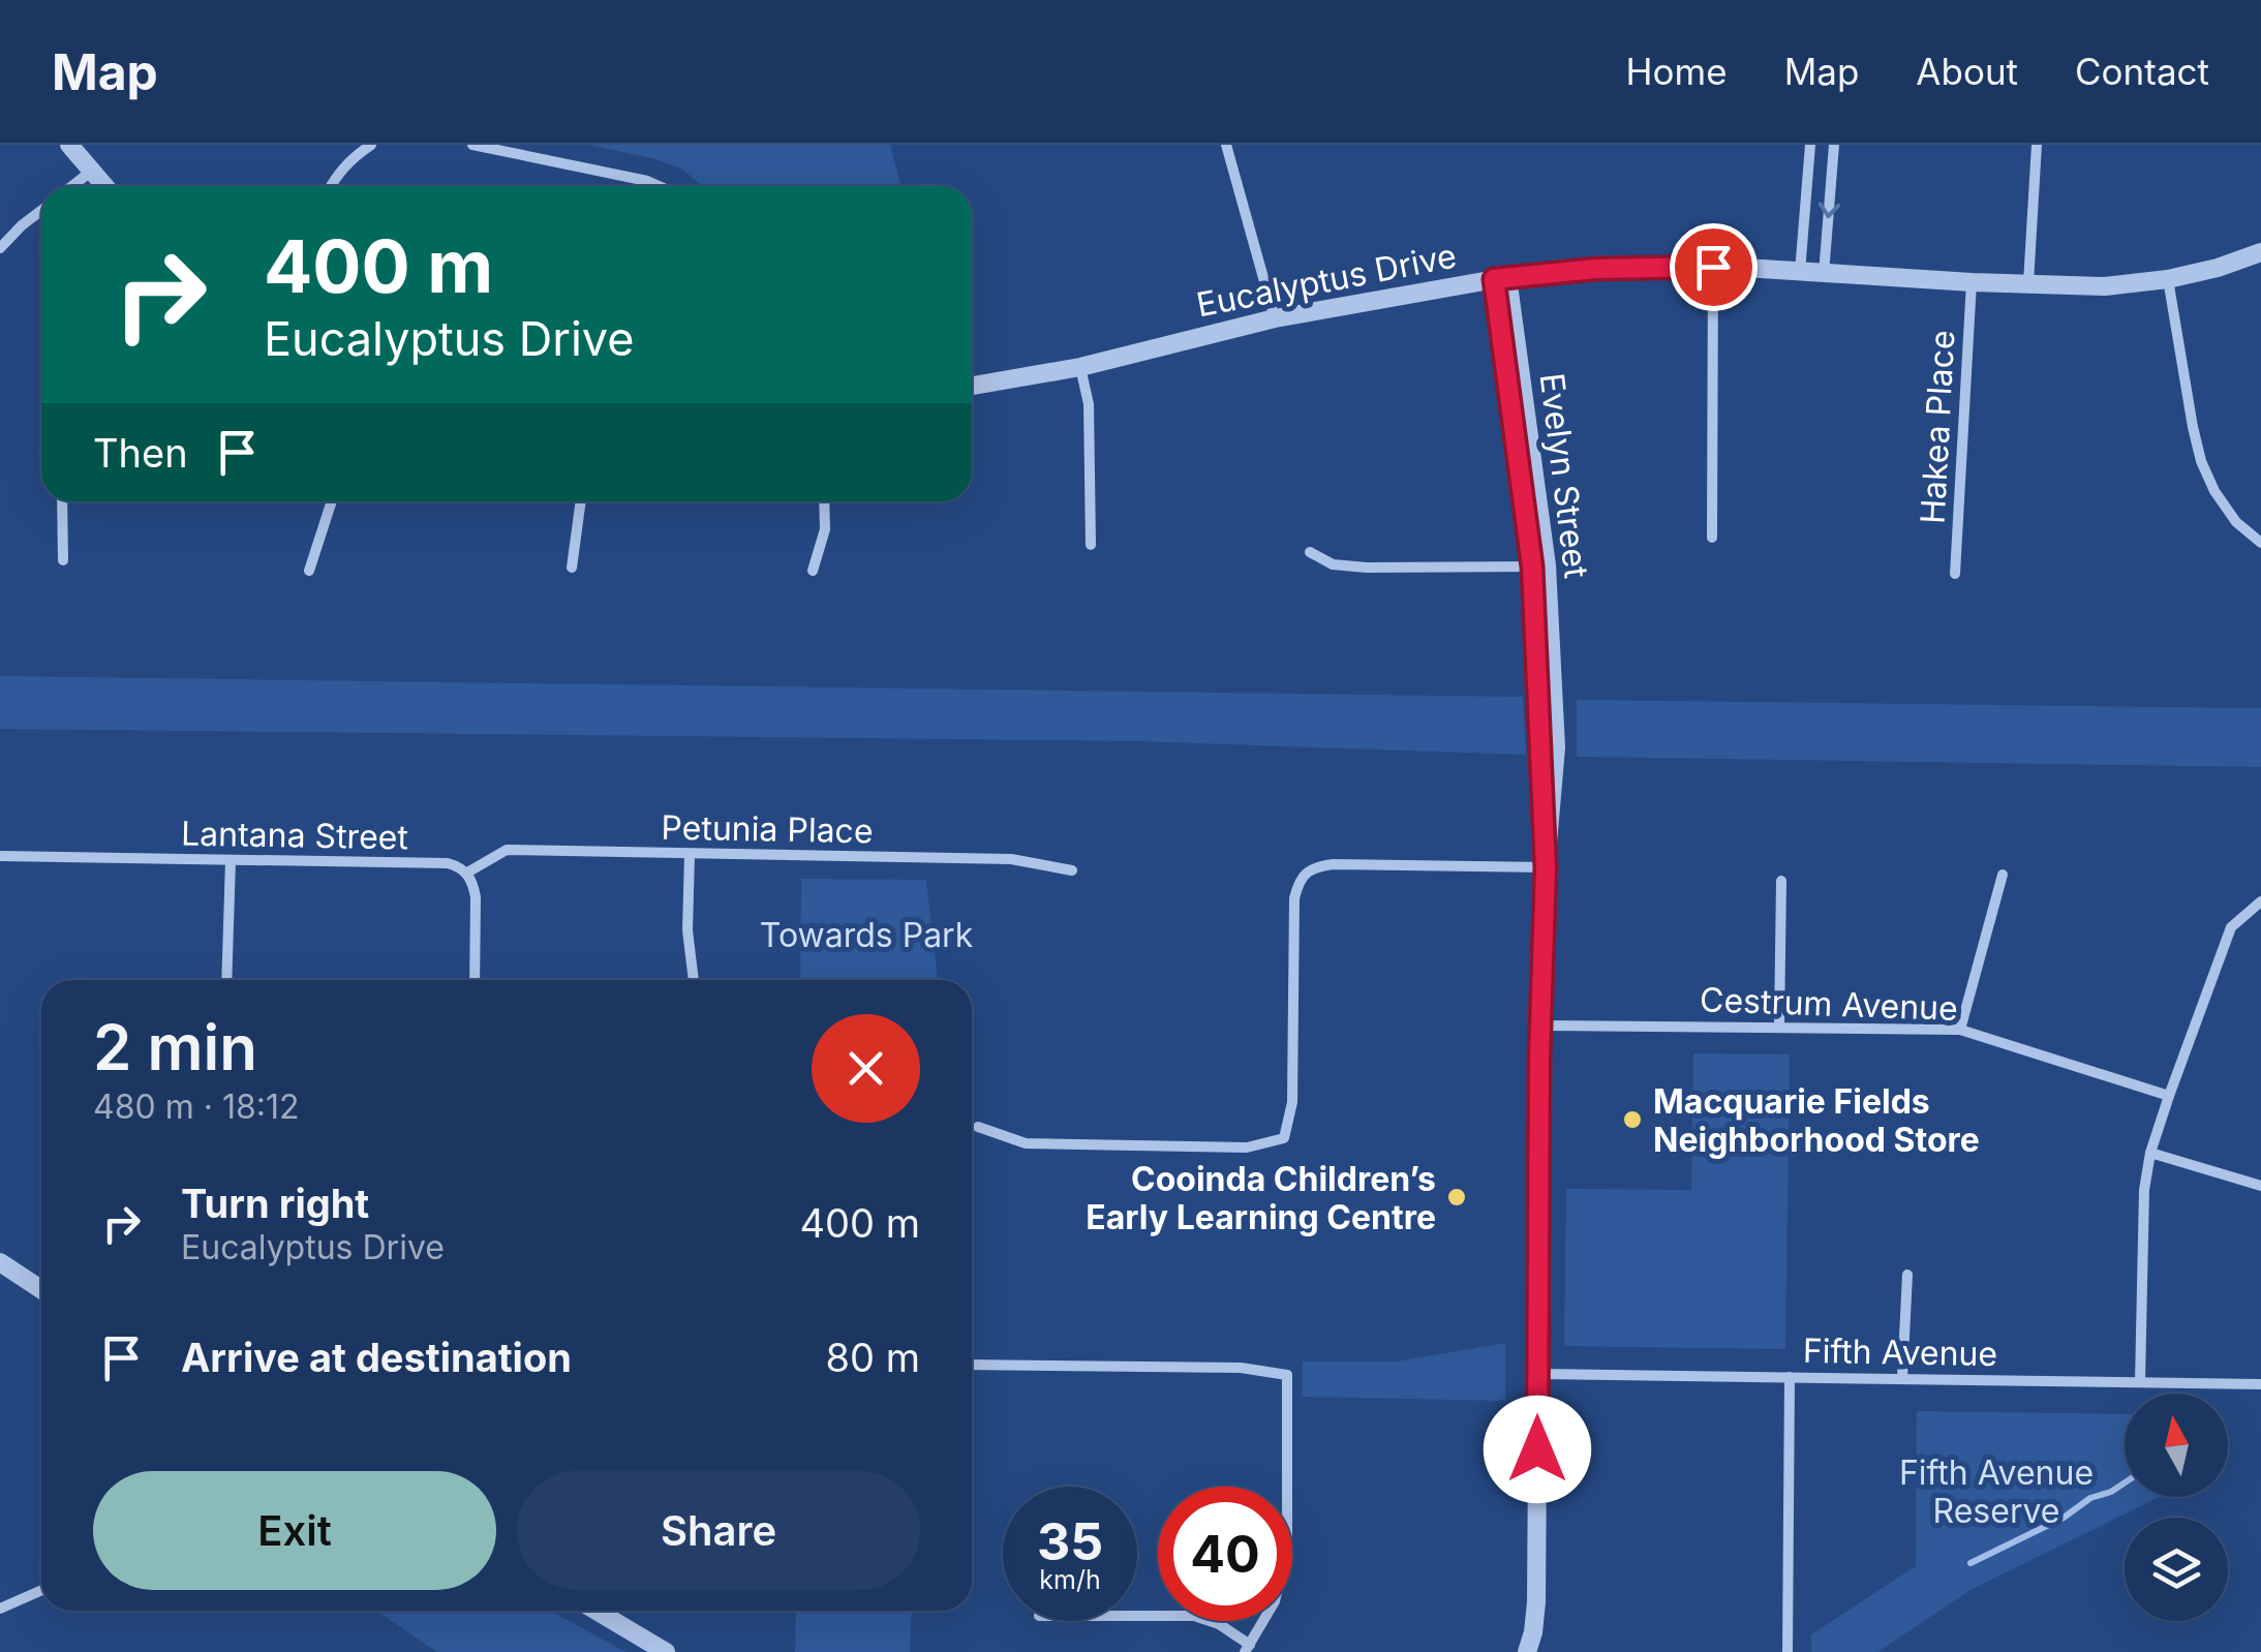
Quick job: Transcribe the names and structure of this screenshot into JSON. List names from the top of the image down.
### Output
{
  "streets": {
    "street": [
      "Eucalyptus Drive",
      "Hakea Place",
      "Evelyn Street",
      "Petunia Place",
      "Lantana Street",
      "Cestrum Avenue",
      "Fifth Avenue"
    ]
  },
  "crossings": [
    ["Eucalyptus Drive", "Hakea Place"],
    ["Eucalyptus Drive", "Evelyn Street"],
    ["Evelyn Street", "Cestrum Avenue"],
    ["Evelyn Street", "Fifth Avenue"],
    ["Petunia Place", "Lantana Street"]
  ],
  "parks": ["Towards Park", "Fifth Avenue Reserve"],
  "places": ["Macquarie Fields Neighborhood Store", "Cooinda Children’s Early Learning Centre"],
  "north": "top",
  "page": {
    "header": "Map",
    "nav": [
      "Home",
      "Map",
      "About",
      "Contact"
    ],
    "turn": ["400 m", "Eucalyptus Drive"],
    "then": "Then",
    "heading": ["2 min", "480 m · 18:12"],
    "list": [
      {
        "name": "Turn right",
        "note": "Eucalyptus Drive",
        "value": "400 m"
      },
      {
        "name": "Arrive at destination",
        "value": "80 m"
      }
    ],
    "buttons": ["Exit", "Share"],
    "speed": "35 km/h",
    "limit": "40"
  }
}
